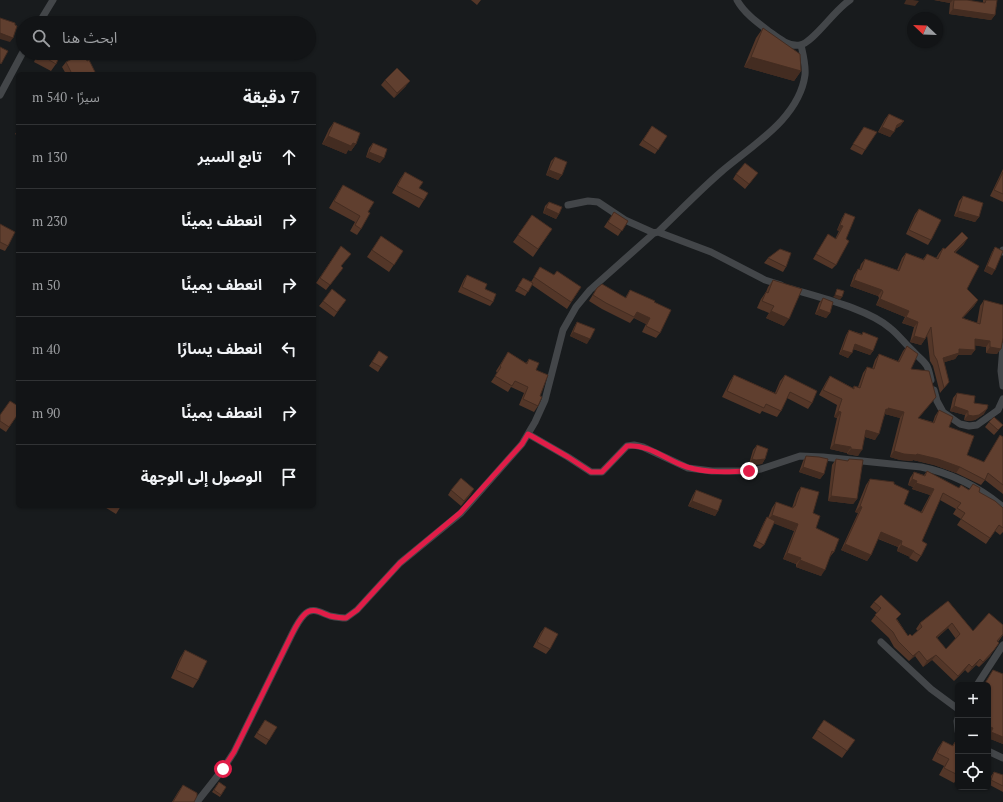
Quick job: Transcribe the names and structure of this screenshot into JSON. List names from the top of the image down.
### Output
{
  "north": "top left",
  "page": {
    "search": "ابحث هنا",
    "heading": ["7 دقيقة", "سيرًا · 540 m"],
    "list": [
      ["تابع السير", "130 m"],
      ["انعطف يمينًا", "230 m"],
      ["انعطف يمينًا", "50 m"],
      ["انعطف يسارًا", "40 m"],
      ["انعطف يمينًا", "90 m"],
      "الوصول إلى الوجهة"
    ],
    "map_buttons": ["+", "−"]
  }
}
